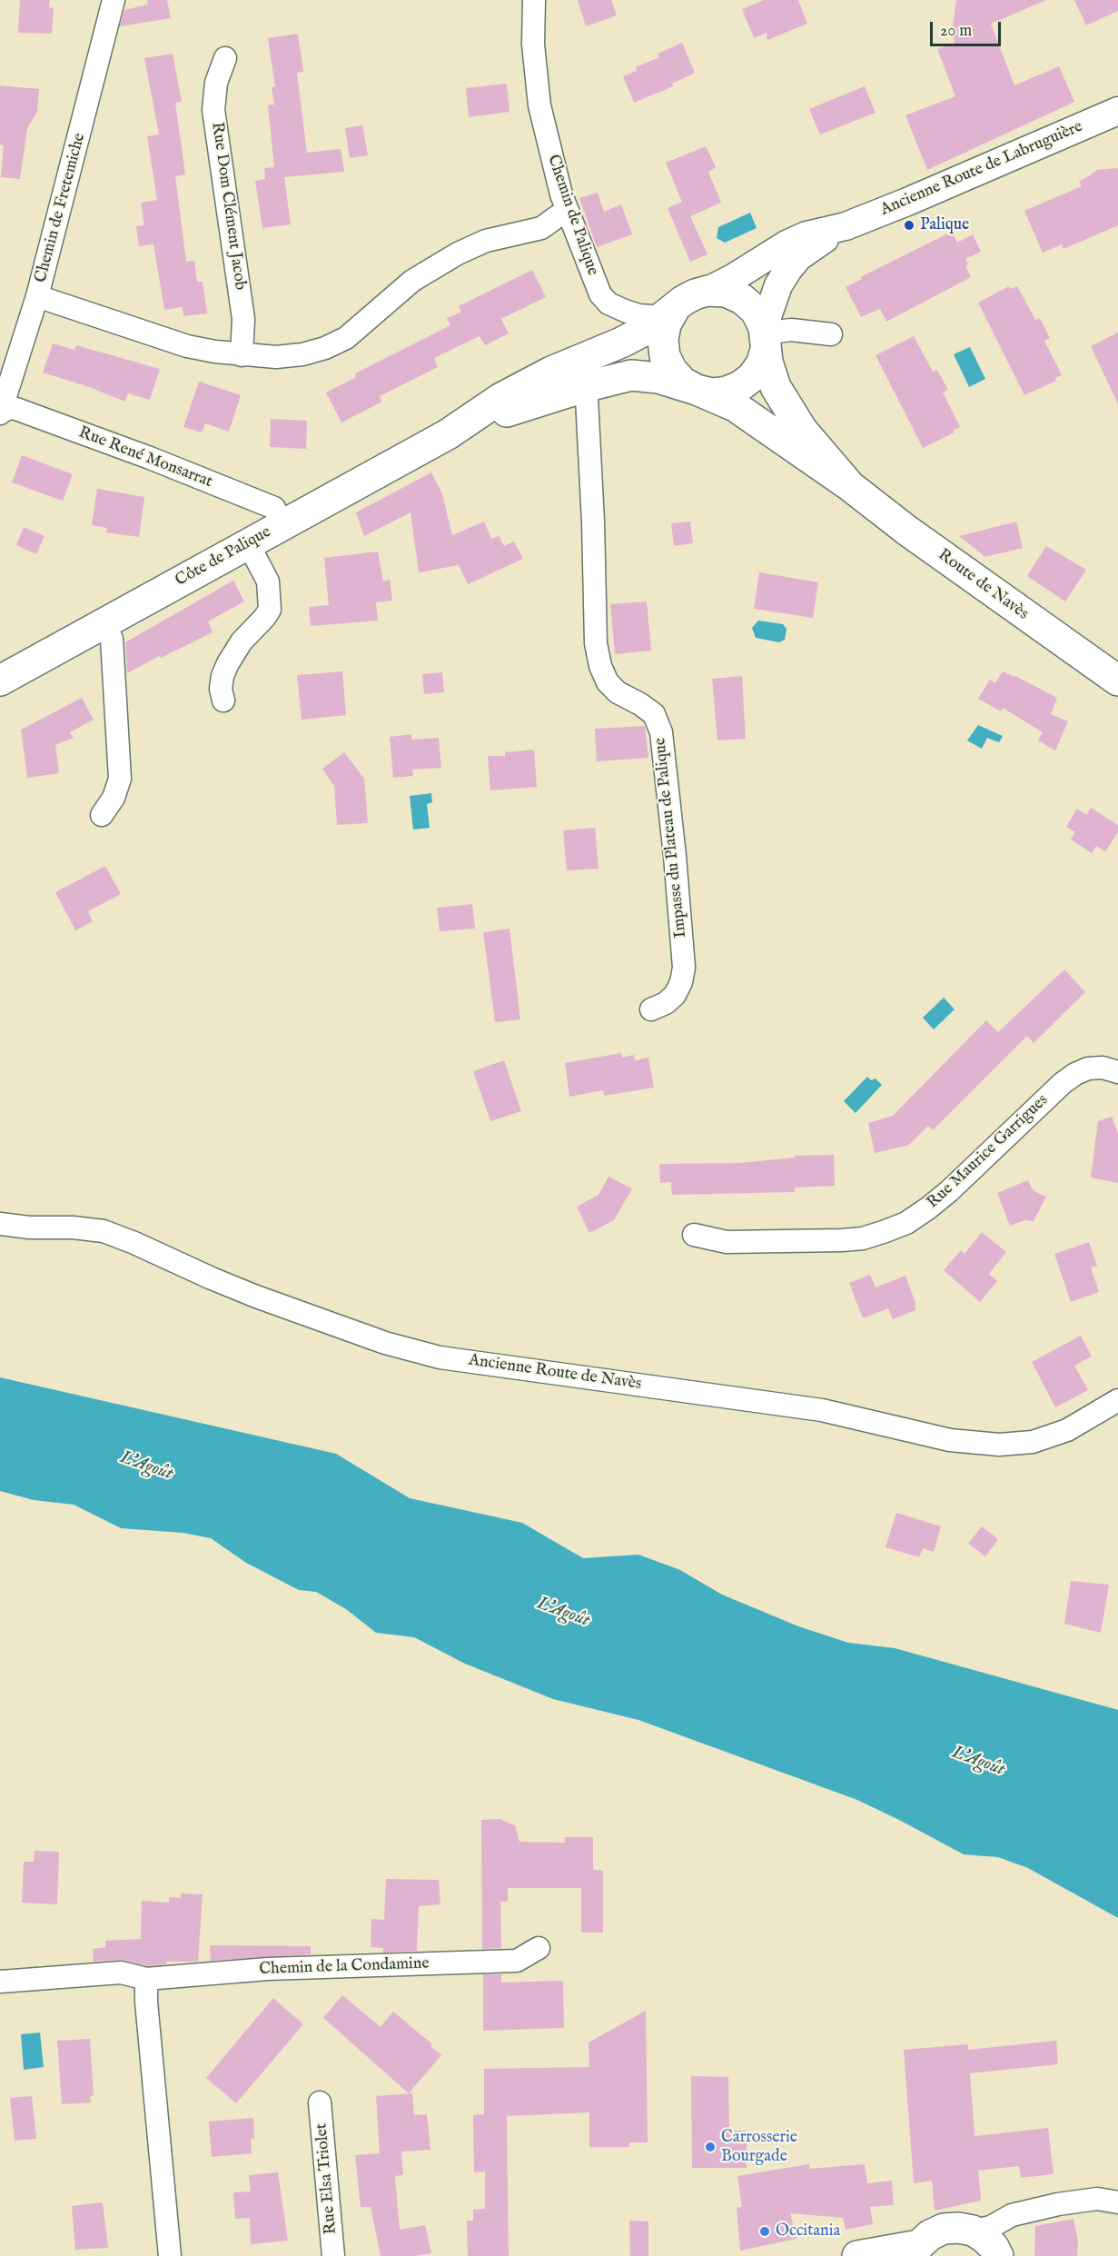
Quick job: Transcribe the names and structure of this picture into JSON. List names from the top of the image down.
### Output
{
  "streets": {
    "main road": ["Côte de Palique", "Route de Navès"],
    "street": [
      "Ancienne Route de Labruguière",
      "Rue Dom Clément Jacob",
      "Chemin de Fretemiche",
      "Chemin de Palique",
      "Rue René Monsarrat",
      "Impasse du Plateau de Palique",
      "Rue Maurice Garrigues",
      "Ancienne Route de Navès",
      "Chemin de la Condamine",
      "Rue Elsa Triolet"
    ]
  },
  "crossings": [
    ["Chemin de Fretemiche", "Rue René Monsarrat"],
    ["Rue René Monsarrat", "Côte de Palique"]
  ],
  "water": ["L'Agoût"],
  "places": ["Palique", "Carrosserie Bourgade", "Occitania"],
  "scale_bar": "20 m"
}
